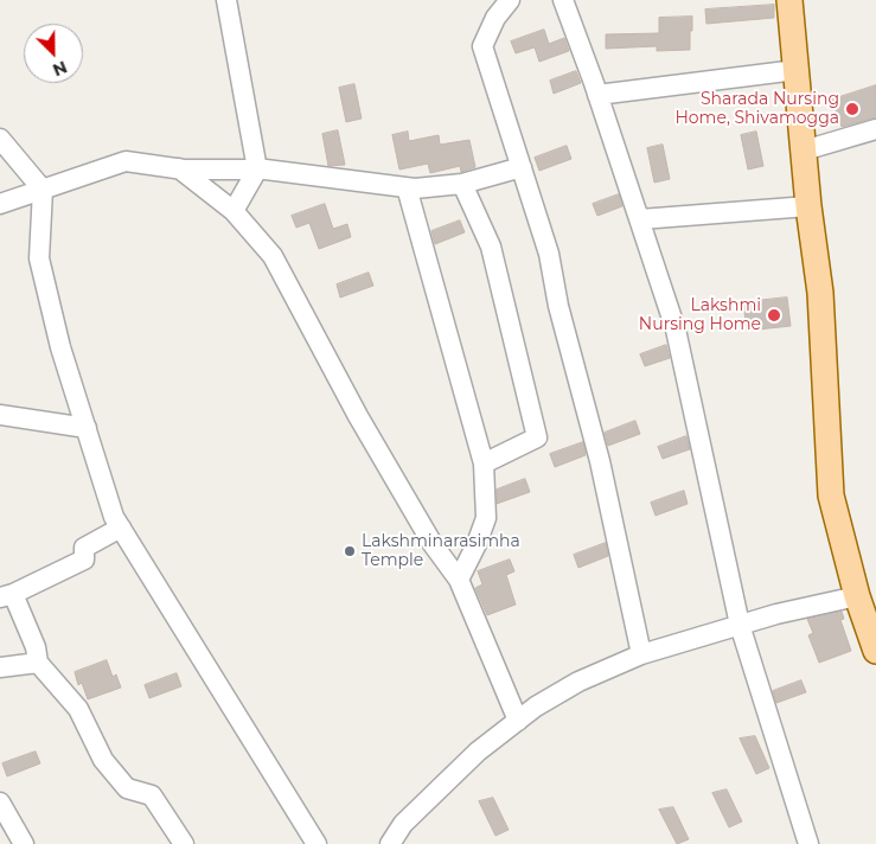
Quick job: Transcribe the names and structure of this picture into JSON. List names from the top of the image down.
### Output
{
  "places": ["Sharada Nursing Home, Shivamogga", "Lakshmi Nursing Home", "Lakshminarasimha Temple"],
  "north": "bottom right"
}
